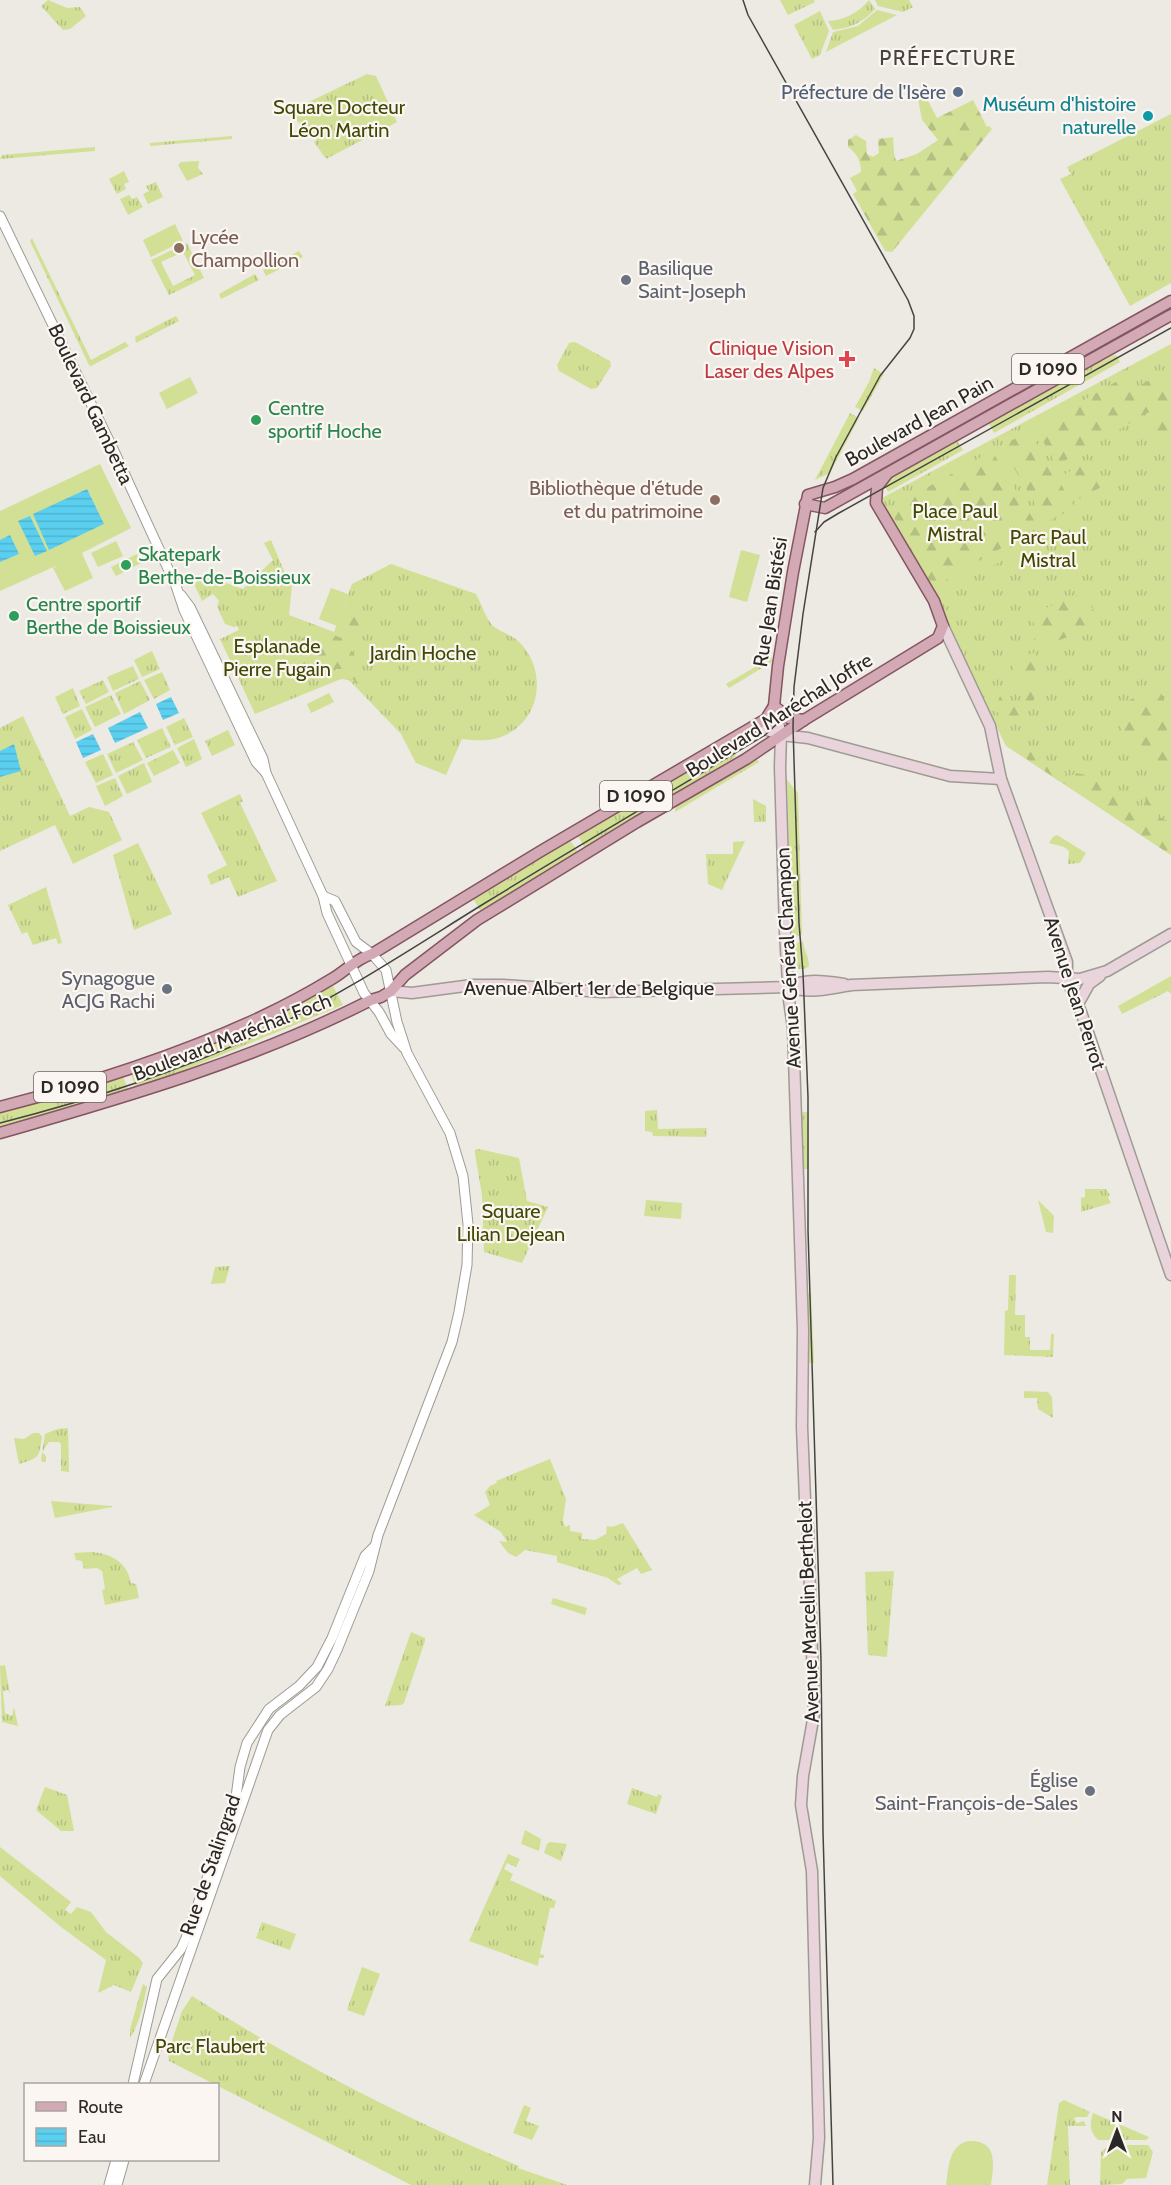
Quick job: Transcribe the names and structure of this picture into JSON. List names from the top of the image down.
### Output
{
  "streets": {
    "main road": [
      "D 1090",
      "Boulevard Jean Pain",
      "Rue Jean Bistési",
      "Boulevard Maréchal Joffre",
      "Avenue Général Champon",
      "Avenue Albert 1er de Belgique",
      "Avenue Jean Perrot",
      "Boulevard Maréchal Foch",
      "Avenue Marcelin Berthelot"
    ],
    "street": ["Boulevard Gambetta", "Rue de Stalingrad"]
  },
  "crossings": [
    ["D 1090", "Boulevard Gambetta"],
    ["D 1090", "Rue Jean Bistési"],
    ["D 1090", "Boulevard Maréchal Joffre"],
    ["D 1090", "Avenue Général Champon"],
    ["D 1090", "Avenue Albert 1er de Belgique"],
    ["D 1090", "Boulevard Maréchal Foch"],
    ["Boulevard Gambetta", "Boulevard Maréchal Joffre"],
    ["Boulevard Gambetta", "Avenue Albert 1er de Belgique"],
    ["Boulevard Gambetta", "Boulevard Maréchal Foch"],
    ["Boulevard Jean Pain", "Rue Jean Bistési"],
    ["Rue Jean Bistési", "Avenue Général Champon"],
    ["Boulevard Maréchal Joffre", "Avenue Général Champon"],
    ["Boulevard Maréchal Joffre", "Avenue Albert 1er de Belgique"],
    ["Avenue Général Champon", "Avenue Albert 1er de Belgique"],
    ["Avenue Général Champon", "Avenue Marcelin Berthelot"],
    ["Avenue Albert 1er de Belgique", "Avenue Jean Perrot"]
  ],
  "districts": ["PRÉFECTURE"],
  "parks": [
    "Square Docteur Léon Martin",
    "Place Paul Mistral",
    "Parc Paul Mistral",
    "Esplanade Pierre Fugain",
    "Jardin Hoche",
    "Square Lilian Dejean",
    "Parc Flaubert"
  ],
  "places": {
    "other": [
      "Préfecture de l'Isère",
      "Muséum d'histoire naturelle",
      "Lycée Champollion",
      "Basilique Saint-Joseph",
      "Centre sportif Hoche",
      "Bibliothèque d'étude et du patrimoine",
      "Skatepark Berthe-de-Boissieux",
      "Centre sportif Berthe de Boissieux",
      "Synagogue ACJG Rachi",
      "Église Saint-François-de-Sales"
    ],
    "health": ["Clinique Vision Laser des Alpes"]
  },
  "legend": ["Route", "Eau"],
  "north": "top"
}
